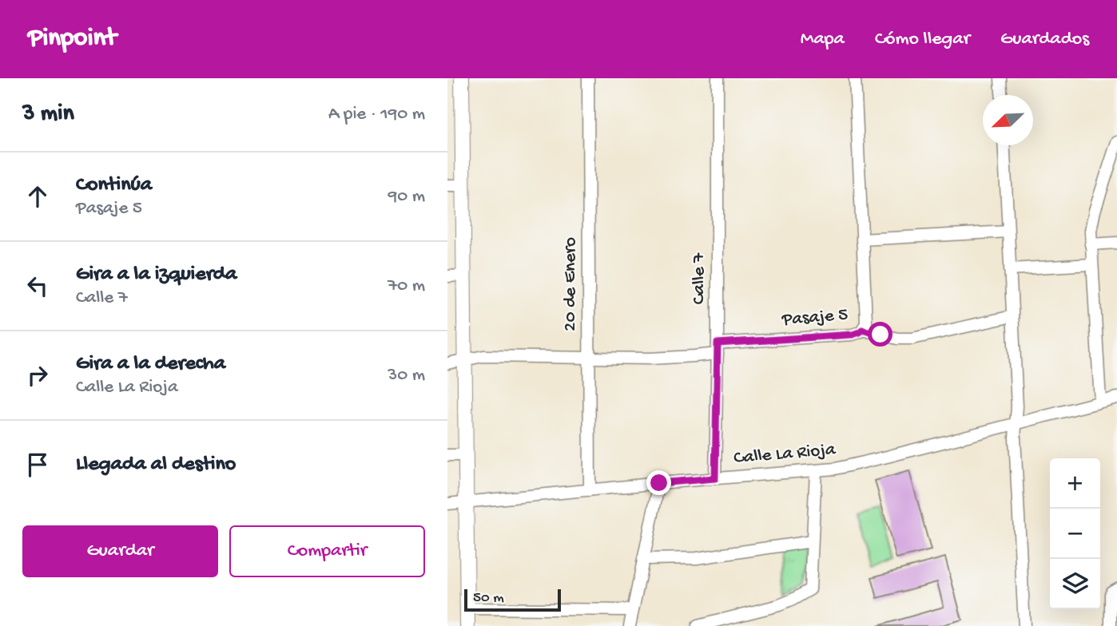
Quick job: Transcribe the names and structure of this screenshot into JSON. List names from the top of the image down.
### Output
{
  "streets": {
    "street": [
      "Calle 7",
      "20 de Enero",
      "Pasaje 5",
      "Calle La Rioja"
    ]
  },
  "crossings": [
    ["Calle 7", "Pasaje 5"],
    ["Calle 7", "Calle La Rioja"],
    ["20 de Enero", "Pasaje 5"],
    ["20 de Enero", "Calle La Rioja"]
  ],
  "scale_bar": "50 m",
  "north": "bottom left",
  "page": {
    "header": "Pinpoint",
    "nav": ["Mapa", "Cómo llegar", "Guardados"],
    "heading": ["3 min", "A pie · 190 m"],
    "list": [
      ["Continúa", "Pasaje 5", "90 m"],
      ["Gira a la izquierda", "Calle 7", "70 m"],
      ["Gira a la derecha", "Calle La Rioja", "30 m"],
      "Llegada al destino"
    ],
    "map_buttons": ["+", "−"],
    "buttons": ["Guardar", "Compartir"],
    "scale": "50 m"
  }
}
